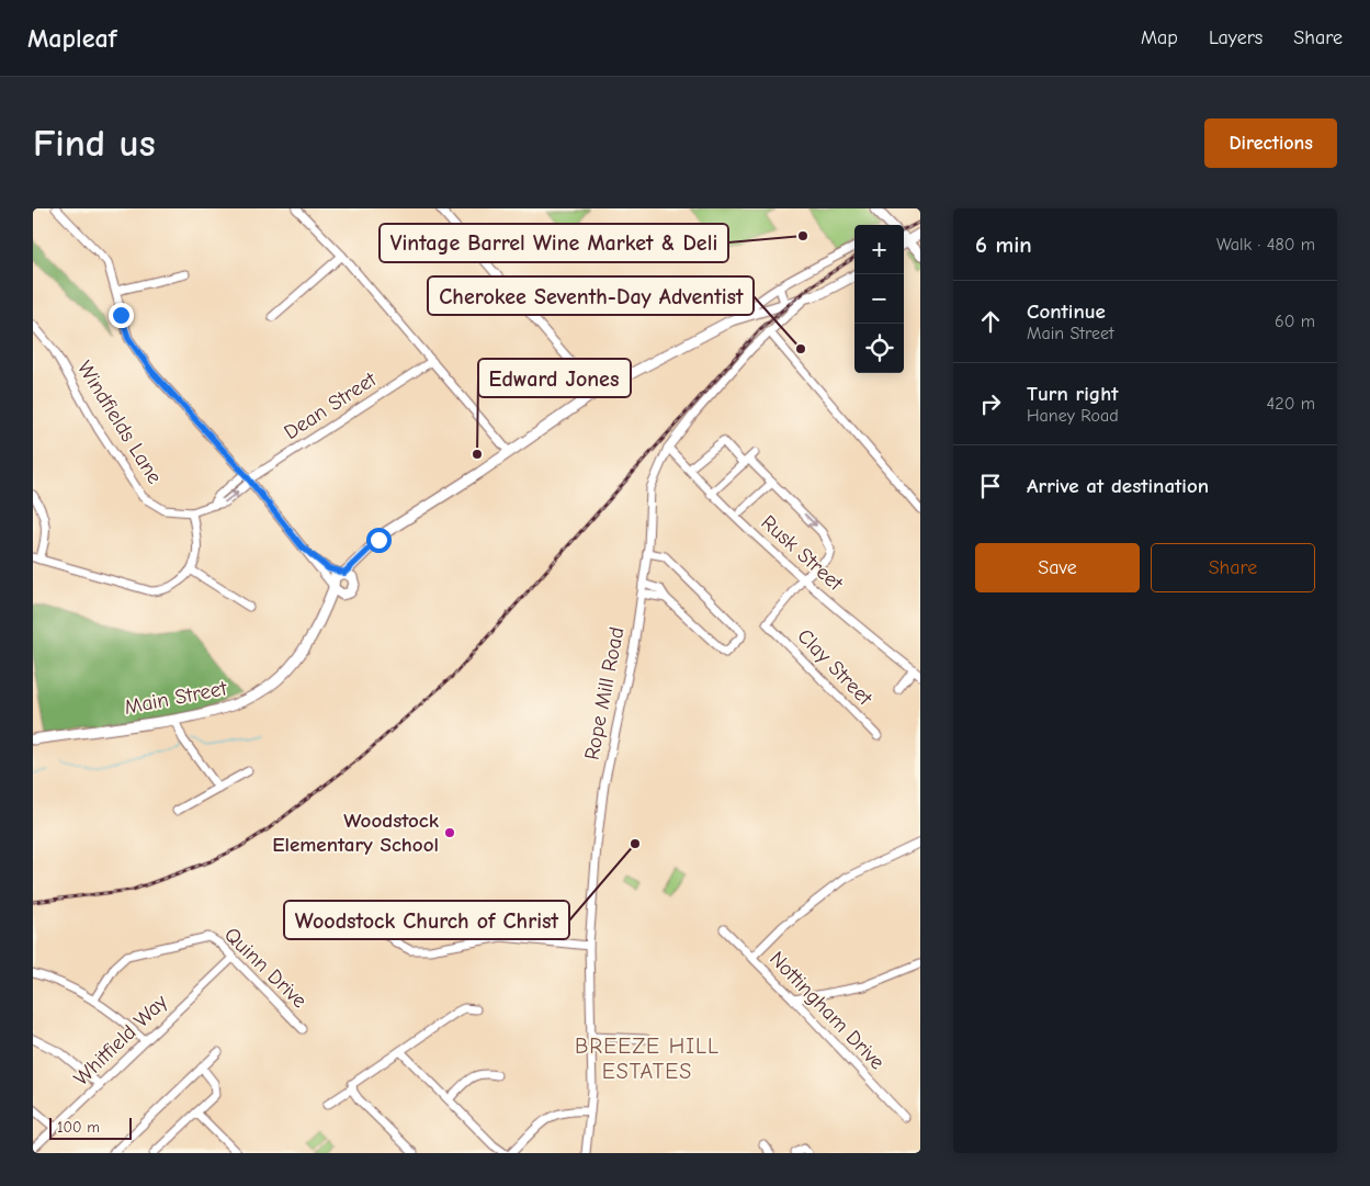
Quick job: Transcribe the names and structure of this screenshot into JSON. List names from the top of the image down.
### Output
{
  "streets": {
    "main road": ["Main Street"],
    "street": [
      "Dean Street",
      "Windfields Lane",
      "Rusk Street",
      "Clay Street",
      "Rope Mill Road",
      "Quinn Drive",
      "Nottingham Drive",
      "Whitfield Way"
    ]
  },
  "crossings": [
    ["Dean Street", "Windfields Lane"],
    ["Rusk Street", "Clay Street"],
    ["Rusk Street", "Rope Mill Road"],
    ["Rope Mill Road", "Main Street"],
    ["Quinn Drive", "Whitfield Way"]
  ],
  "districts": ["BREEZE HILL ESTATES"],
  "places": [
    "Vintage Barrel Wine Market & Deli",
    "Cherokee Seventh-Day Adventist",
    "Edward Jones",
    "Woodstock Elementary School",
    "Woodstock Church of Christ"
  ],
  "scale_bar": "100 m",
  "page": {
    "header": "Mapleaf",
    "nav": ["Map", "Layers", "Share"],
    "buttons": [
      "Directions",
      ["Save", "Share"]
    ],
    "title": "Find us",
    "heading": ["6 min", "Walk · 480 m"],
    "map_buttons": ["+", "−"],
    "list": [
      ["Continue", "Main Street", "60 m"],
      ["Turn right", "Haney Road", "420 m"],
      "Arrive at destination"
    ],
    "scale": "100 m"
  }
}
